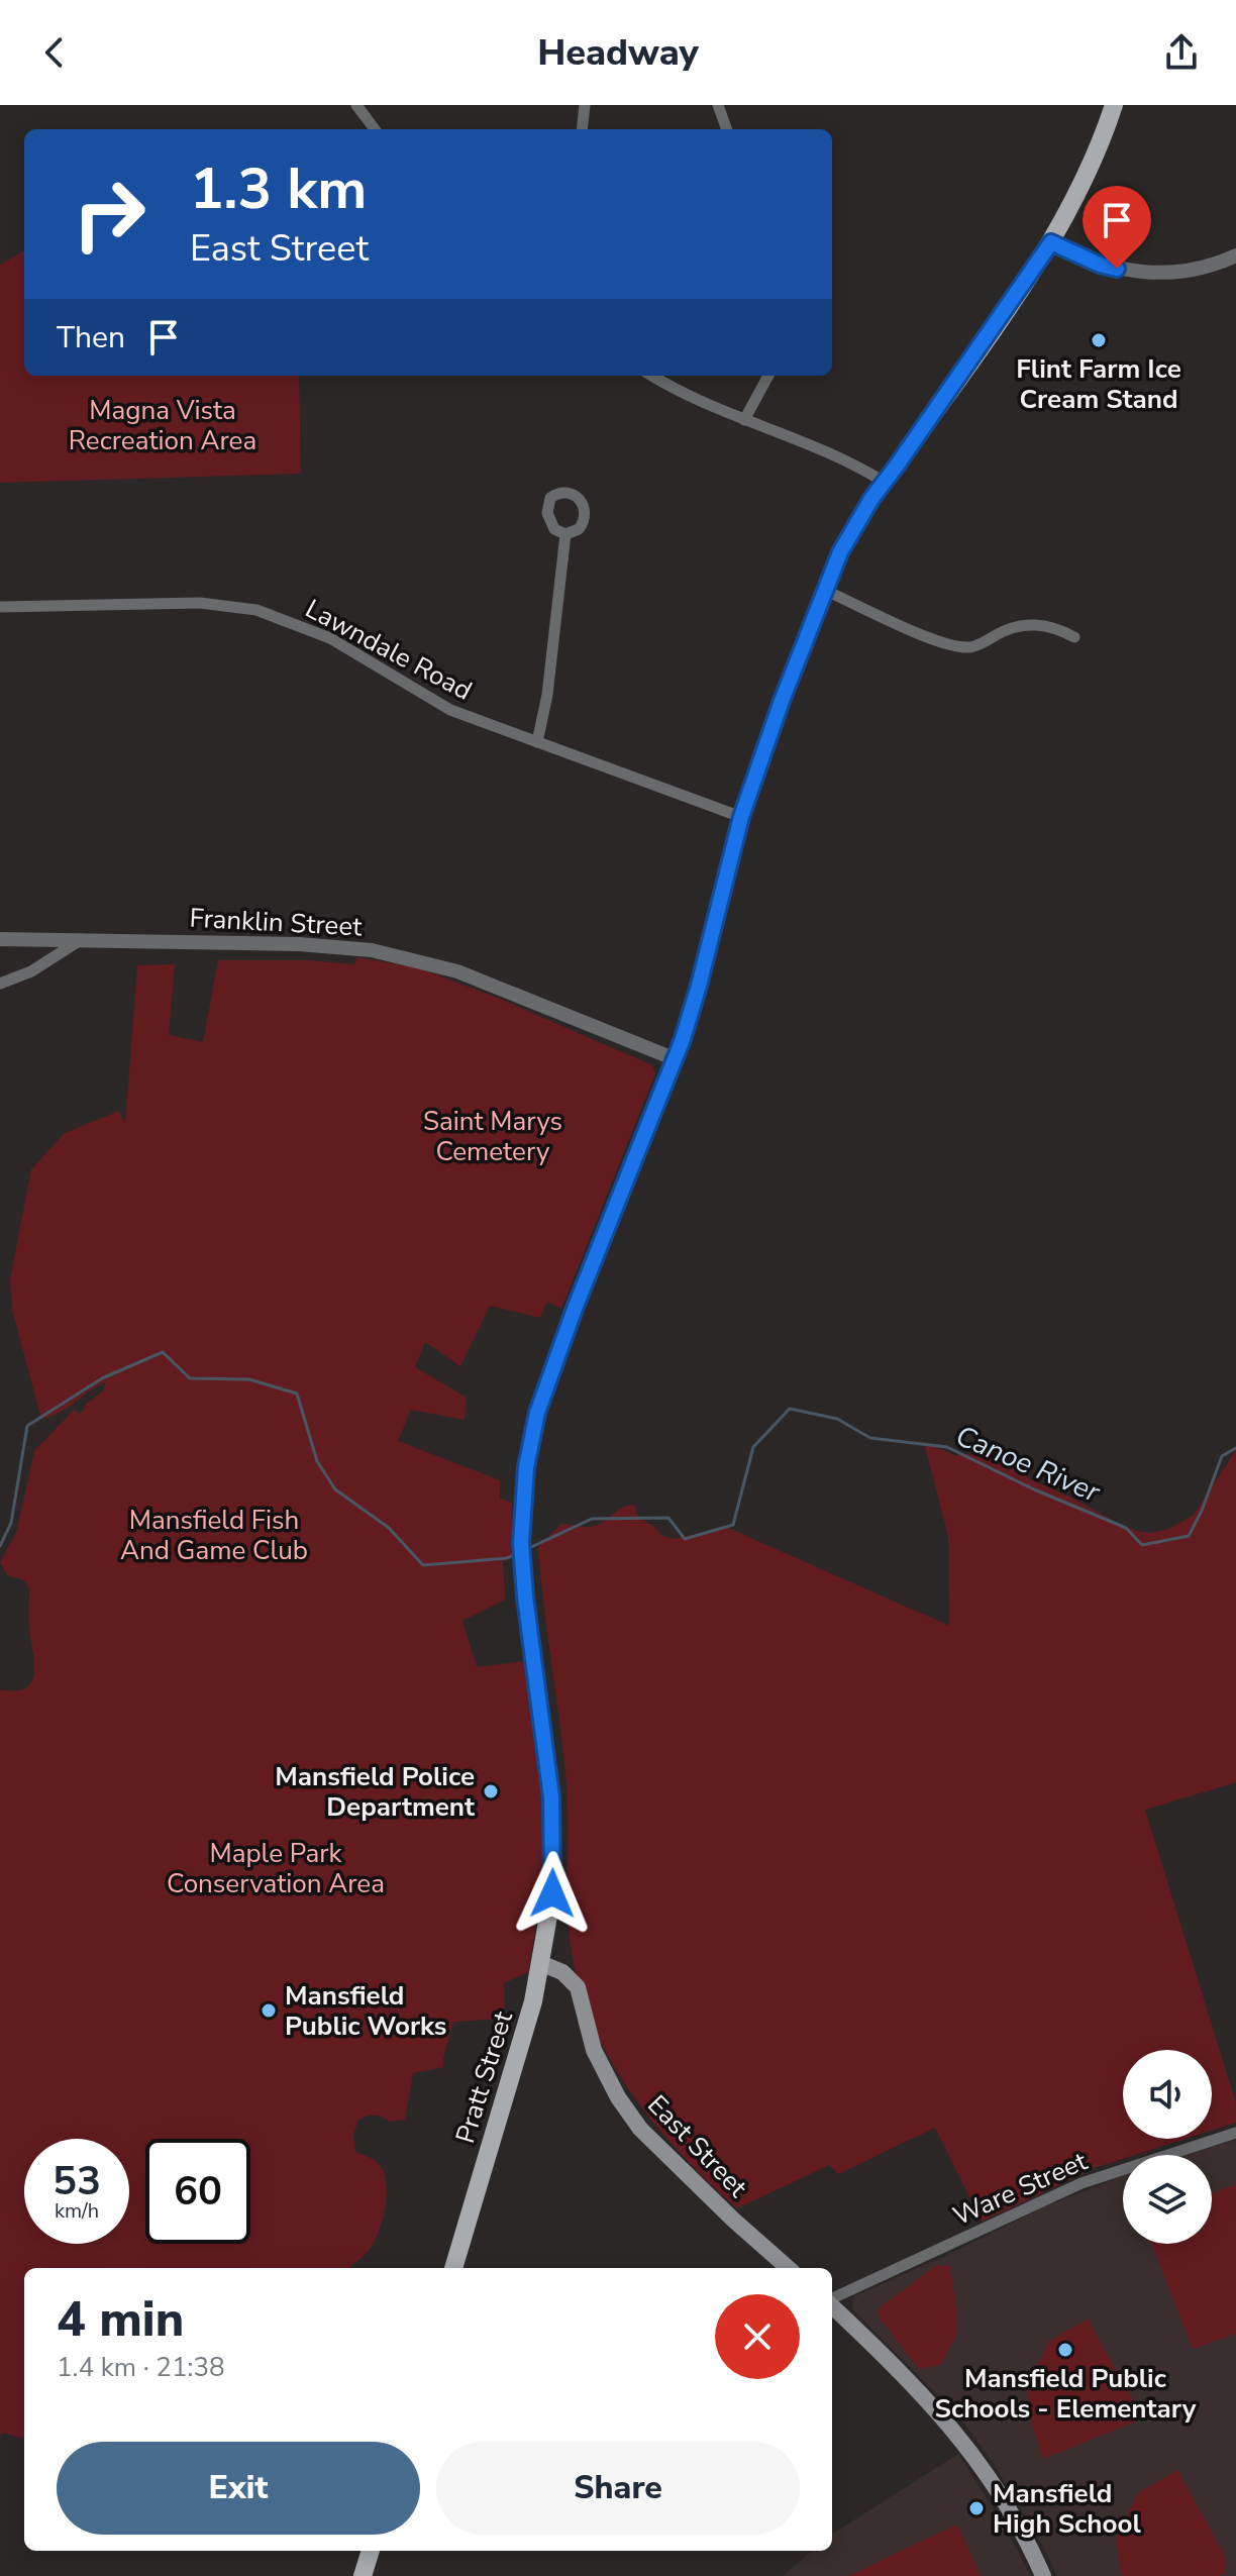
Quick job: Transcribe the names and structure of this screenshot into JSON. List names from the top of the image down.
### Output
{
  "streets": {
    "main road": ["Pratt Street", "East Street"],
    "street": ["Lawndale Road", "Franklin Street", "Ware Street"]
  },
  "crossings": [
    ["Franklin Street", "Pratt Street"],
    ["Pratt Street", "East Street"]
  ],
  "water": ["Canoe River"],
  "parks": [
    "Magna Vista Recreation Area",
    "Saint Marys Cemetery",
    "Mansfield Fish And Game Club",
    "Maple Park Conservation Area"
  ],
  "places": [
    "Flint Farm Ice Cream Stand",
    "Mansfield Police Department",
    "Mansfield Public Works",
    "Mansfield Public Schools - Elementary",
    "Mansfield High School"
  ],
  "page": {
    "header": "Headway",
    "turn": ["1.3 km", "East Street"],
    "then": "Then",
    "speed": "53 km/h",
    "limit": "60",
    "heading": ["4 min", "1.4 km · 21:38"],
    "buttons": ["Exit", "Share"]
  }
}
